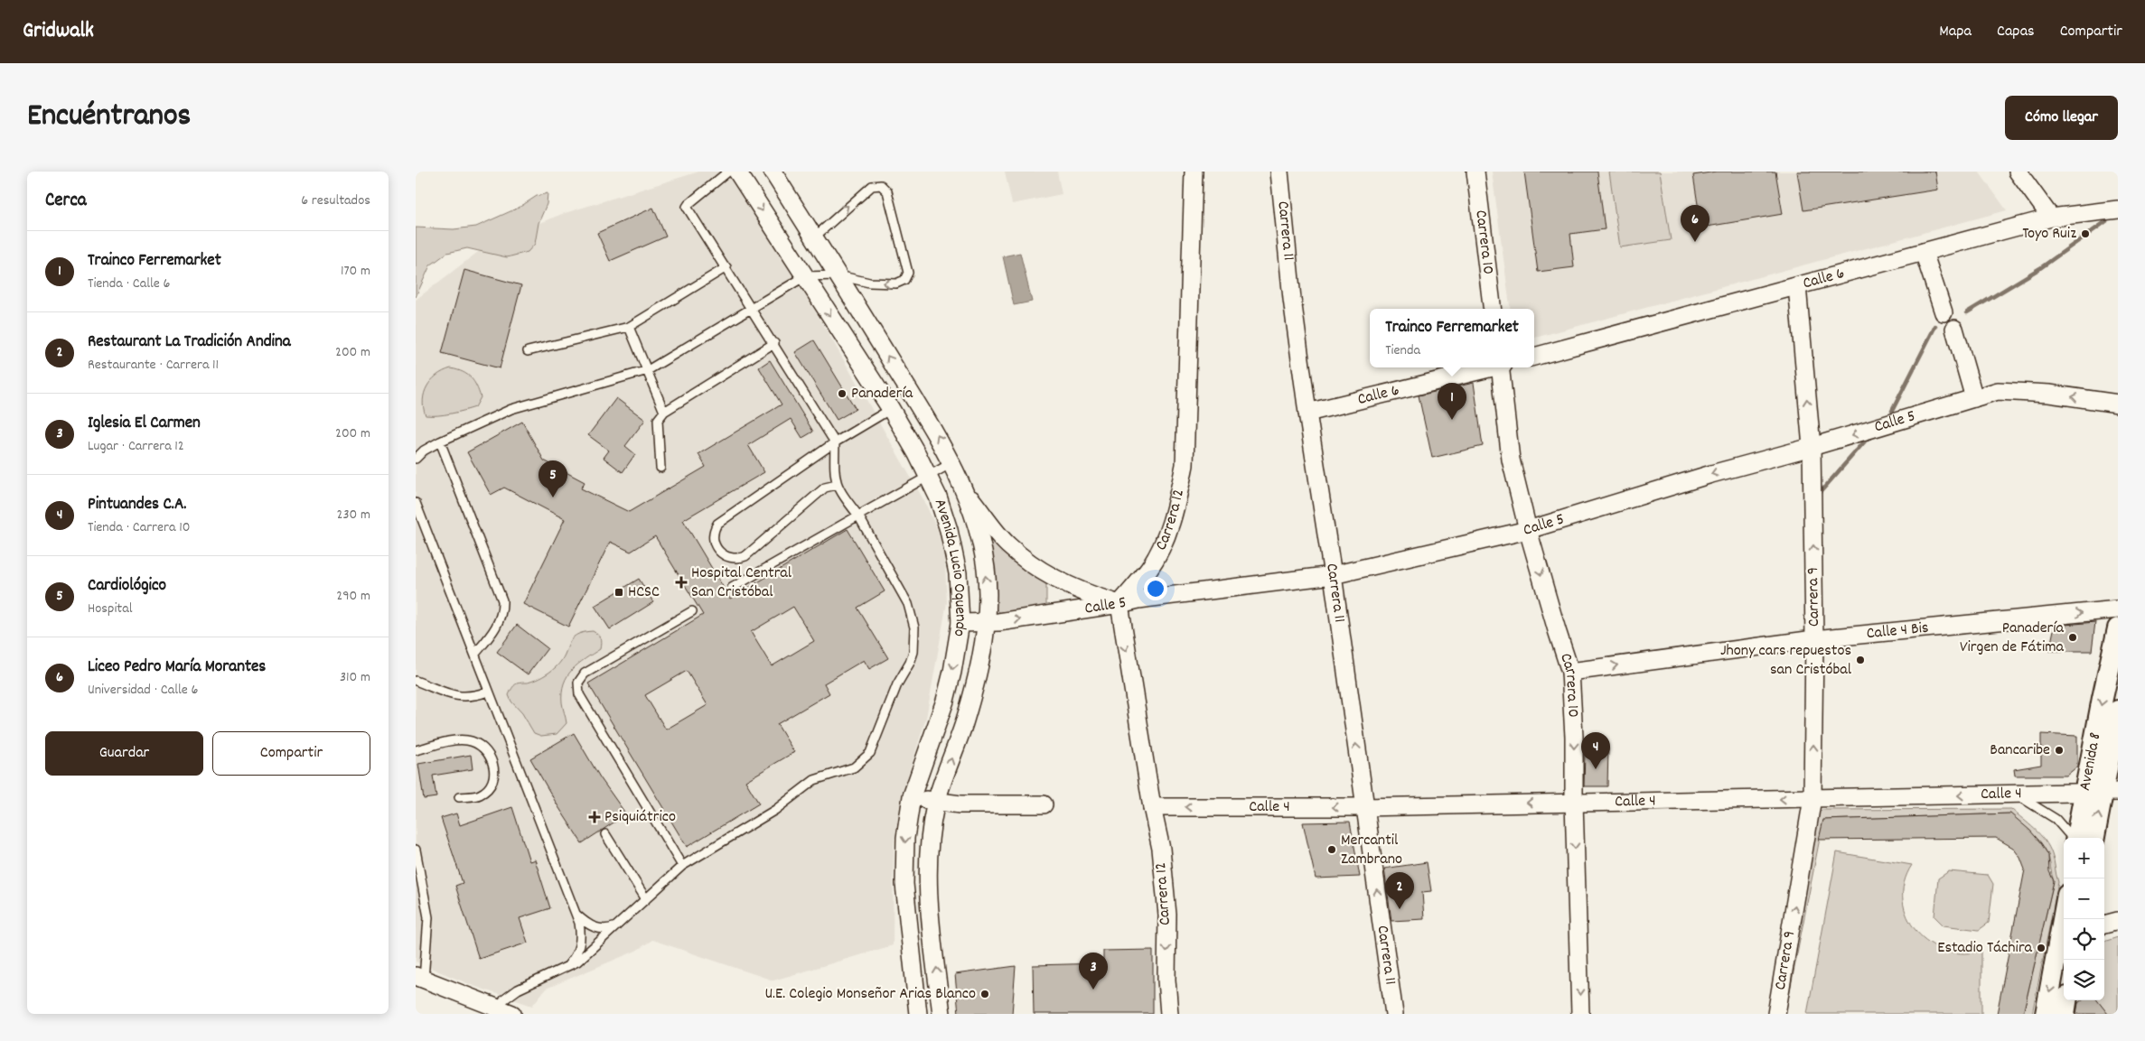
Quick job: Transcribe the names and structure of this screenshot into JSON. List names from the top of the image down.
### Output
{
  "streets": {
    "street": [
      "Carrera 11",
      "Carrera 10",
      "Calle 6",
      "Calle 5",
      "Carrera 12",
      "Avenida Lucio Oquendo",
      "Carrera 9",
      "Calle 4 Bis",
      "Avenida 8",
      "Calle 4"
    ]
  },
  "crossings": [
    ["Carrera 11", "Calle 6"],
    ["Carrera 11", "Calle 5"],
    ["Carrera 11", "Calle 4"],
    ["Carrera 10", "Calle 5"],
    ["Carrera 10", "Calle 4 Bis"],
    ["Carrera 10", "Calle 4"],
    ["Calle 6", "Carrera 9"],
    ["Calle 5", "Carrera 12"],
    ["Calle 5", "Avenida Lucio Oquendo"],
    ["Calle 5", "Carrera 9"],
    ["Carrera 12", "Calle 4"],
    ["Carrera 9", "Calle 4 Bis"],
    ["Carrera 9", "Calle 4"],
    ["Avenida 8", "Calle 4"]
  ],
  "one_way": [
    "Carrera 11",
    "Carrera 10",
    "Calle 5",
    "Carrera 12",
    "Carrera 9",
    "Calle 4 Bis",
    "Calle 4"
  ],
  "places": {
    "other": [
      "Toyo Ruiz",
      "Panadería",
      "Panadería Virgen de Fátima",
      "Jhony cars repuestos san Cristóbal",
      "Bancaribe",
      "Mercantil Zambrano",
      "Estadio Táchira",
      "U.E. Colegio Monseñor Arias Blanco"
    ],
    "health": ["Hospital Central San Cristóbal", "Psiquiátrico"],
    "transit": ["HCSC"]
  },
  "page": {
    "header": "Gridwalk",
    "nav": ["Mapa", "Capas", "Compartir"],
    "title": "Encuéntranos",
    "buttons": [
      "Cómo llegar",
      ["Guardar", "Compartir"]
    ],
    "heading": ["Cerca", "6 resultados"],
    "pins": [
      "6",
      "1",
      "5",
      "4",
      "2",
      "3"
    ],
    "list": [
      {
        "mark": "1",
        "name": "Trainco Ferremarket",
        "note": "Tienda · Calle 6",
        "value": "170 m"
      },
      {
        "mark": "2",
        "name": "Restaurant La Tradición Andina",
        "note": "Restaurante · Carrera 11",
        "value": "200 m"
      },
      {
        "mark": "3",
        "name": "Iglesia El Carmen",
        "note": "Lugar · Carrera 12",
        "value": "200 m"
      },
      {
        "mark": "4",
        "name": "Pintuandes C.A.",
        "note": "Tienda · Carrera 10",
        "value": "230 m"
      },
      {
        "mark": "5",
        "name": "Cardiológico",
        "note": "Hospital",
        "value": "290 m"
      },
      {
        "mark": "6",
        "name": "Liceo Pedro María Morantes",
        "note": "Universidad · Calle 6",
        "value": "310 m"
      }
    ],
    "popup": ["Trainco Ferremarket", "Tienda"],
    "map_buttons": ["+", "−"]
  }
}
